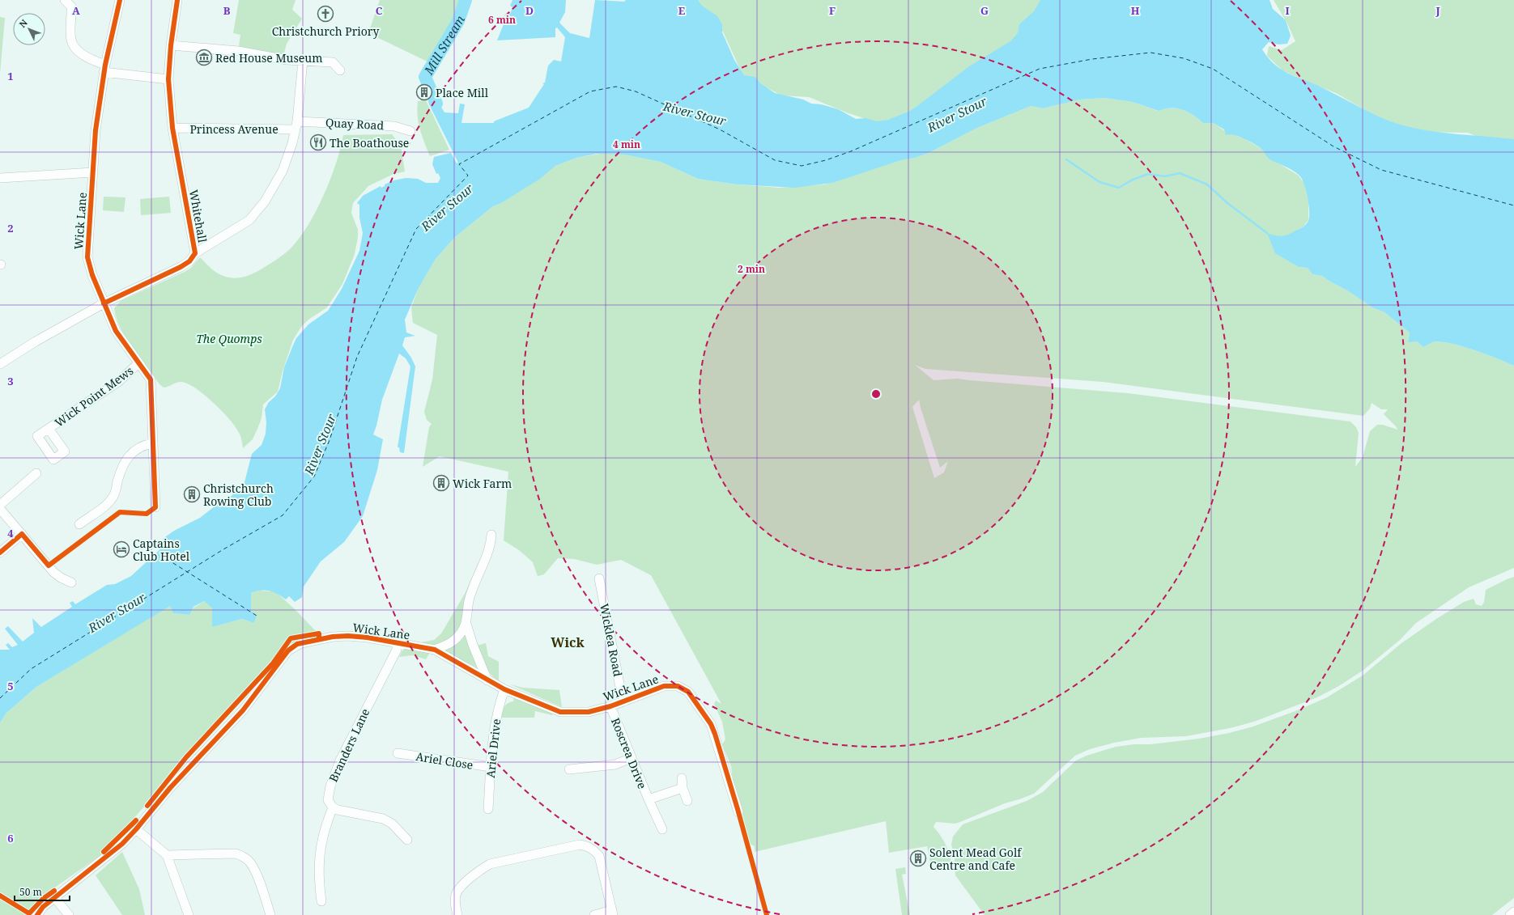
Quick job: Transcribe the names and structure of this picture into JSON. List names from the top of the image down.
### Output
{
  "streets": {
    "street": [
      "Quay Road",
      "Princess Avenue",
      "Whitehall",
      "Wick Lane",
      "Wick Point Mews",
      "Wicklea Road",
      "Branders Lane",
      "Ariel Drive",
      "Roscrea Drive",
      "Ariel Close"
    ]
  },
  "crossings": [
    ["Quay Road", "Princess Avenue"],
    ["Princess Avenue", "Whitehall"],
    ["Whitehall", "Wick Lane"],
    ["Wick Lane", "Wick Point Mews"],
    ["Wick Lane", "Wicklea Road"],
    ["Wick Lane", "Branders Lane"],
    ["Wick Lane", "Ariel Drive"],
    ["Wick Lane", "Roscrea Drive"],
    ["Ariel Drive", "Ariel Close"]
  ],
  "districts": ["Wick"],
  "water": ["Mill Stream", "River Stour"],
  "parks": ["The Quomps"],
  "places": {
    "church": ["Christchurch Priory"],
    "museum": ["Red House Museum"],
    "building": [
      "Place Mill",
      "Wick Farm",
      "Christchurch Rowing Club",
      "Solent Mead Golf Centre and Cafe"
    ],
    "restaurant": ["The Boathouse"],
    "hotel": ["Captains Club Hotel"]
  },
  "scale_bar": "50 m",
  "north": "top left",
  "grid": {
    "columns": [
      "A",
      "B",
      "C",
      "D",
      "E",
      "F",
      "G",
      "H",
      "I",
      "J"
    ],
    "rows": [
      "1",
      "2",
      "3",
      "4",
      "5",
      "6"
    ]
  },
  "rings": ["6 min", "4 min", "2 min"]
}
